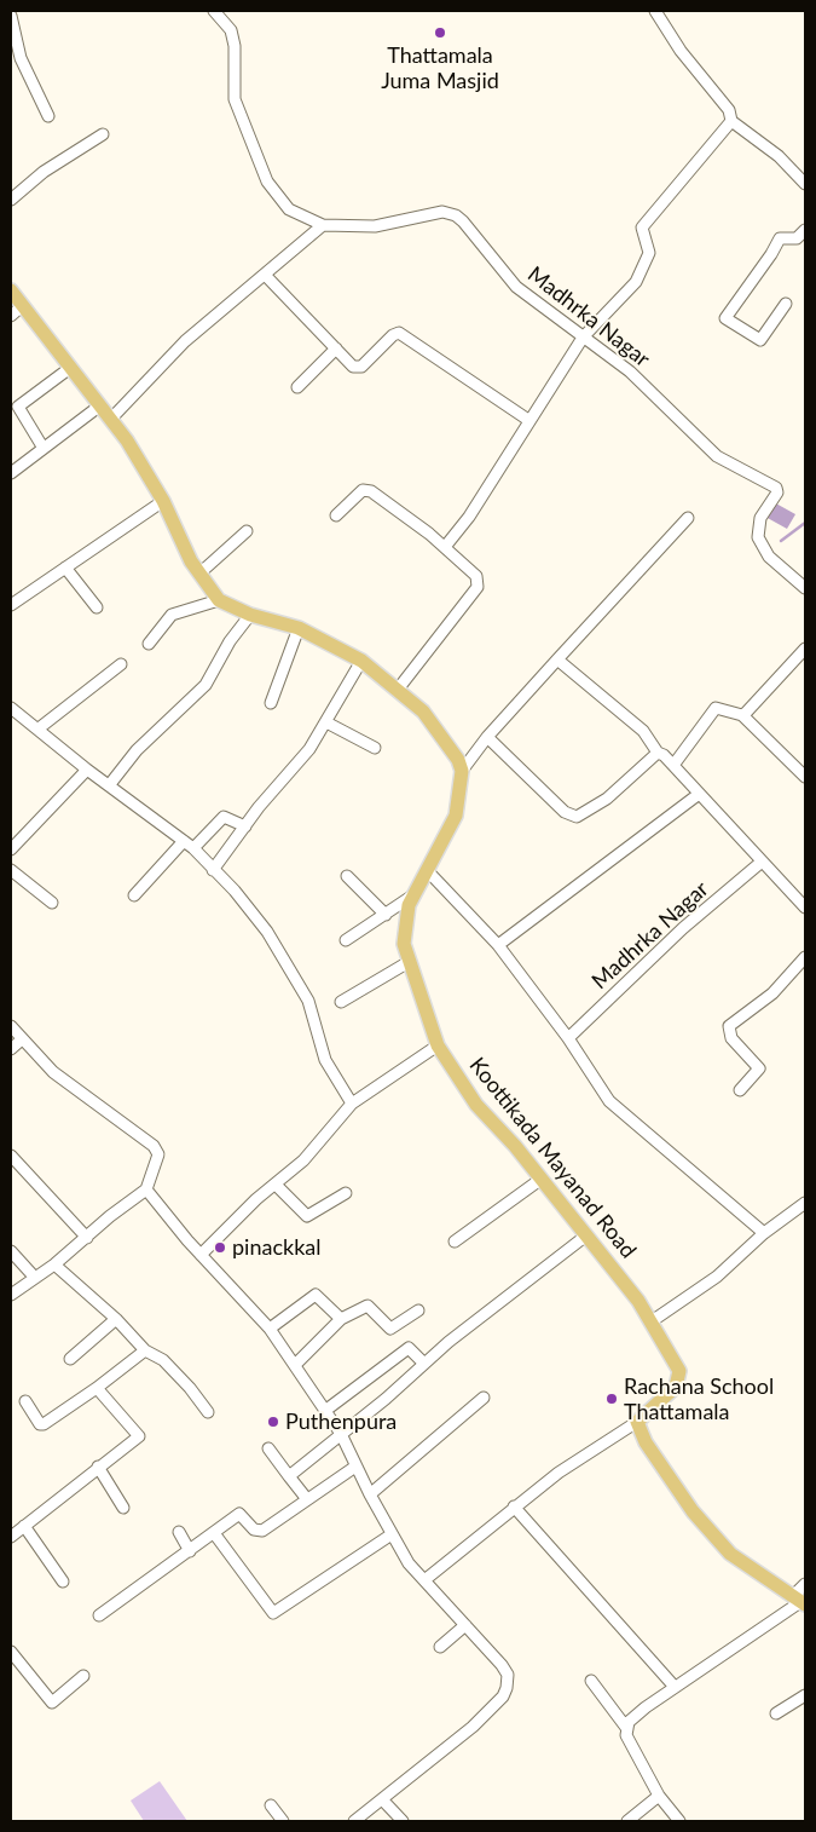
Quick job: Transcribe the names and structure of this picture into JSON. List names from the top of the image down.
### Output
{
  "streets": {
    "main road": ["Koottikada Mayanad Road"],
    "street": ["Madhrka Nagar"]
  },
  "places": [
    "Thattamala Juma Masjid",
    "pinackkal",
    "Rachana School Thattamala",
    "Puthenpura"
  ]
}
